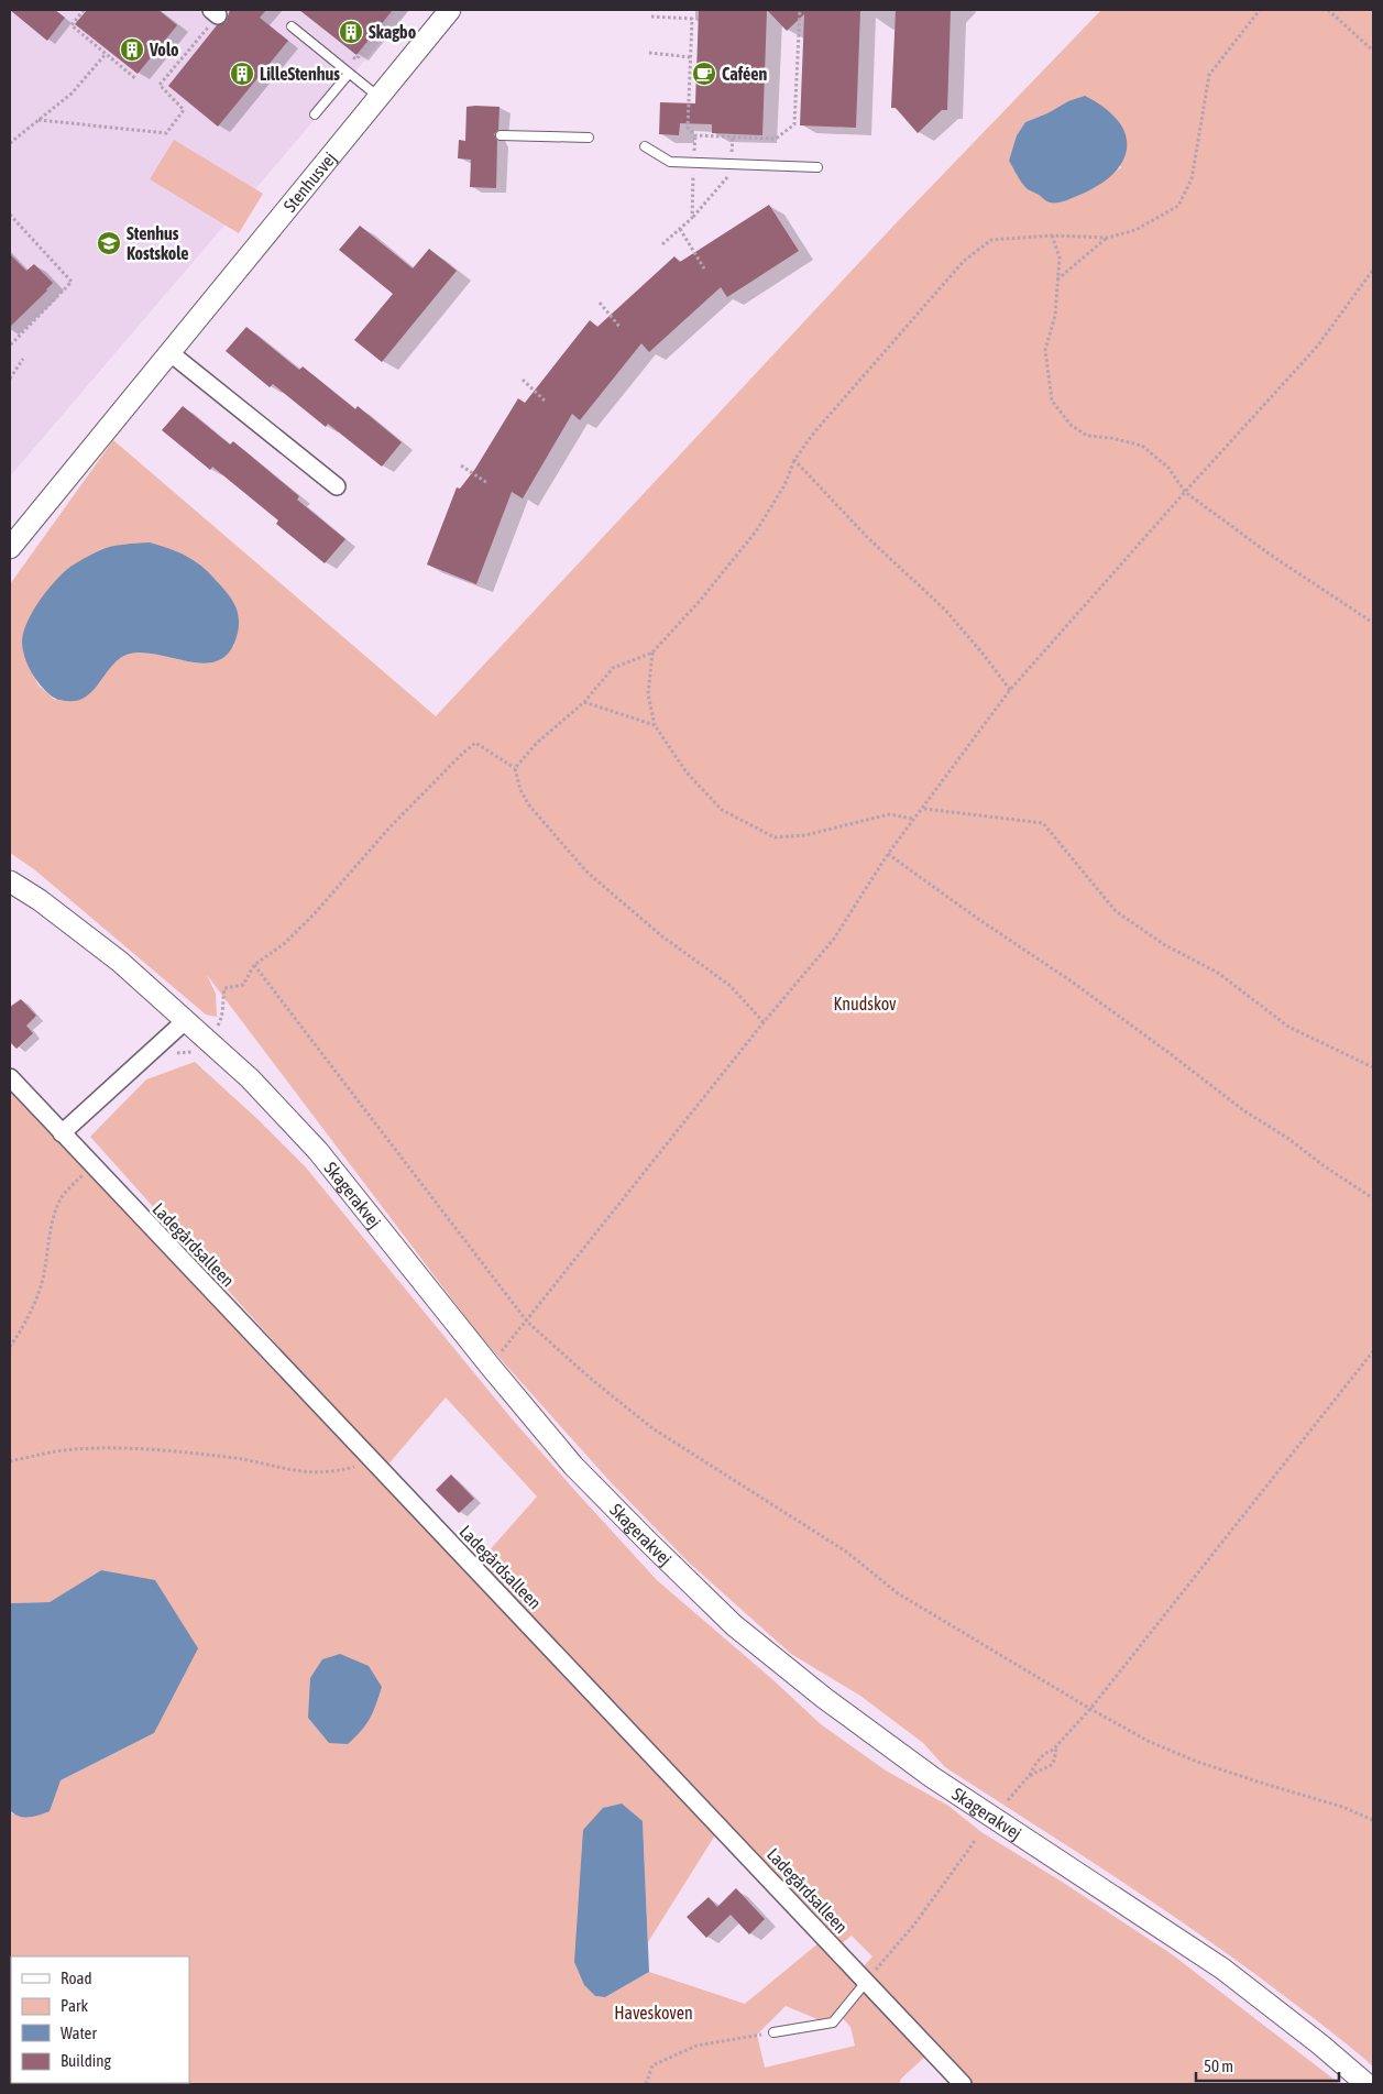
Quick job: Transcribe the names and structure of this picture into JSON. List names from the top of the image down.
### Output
{
  "streets": {
    "street": ["Stenhusvej", "Skagerakvej", "Ladegårdsalleen"]
  },
  "parks": ["Knudskov", "Haveskoven"],
  "places": {
    "building": ["Skagbo", "Volo", "LilleStenhus"],
    "cafe": ["Caféen"],
    "school or university": ["Stenhus Kostskole"]
  },
  "legend": [
    "Road",
    "Park",
    "Water",
    "Building"
  ],
  "scale_bar": "50 m"
}
